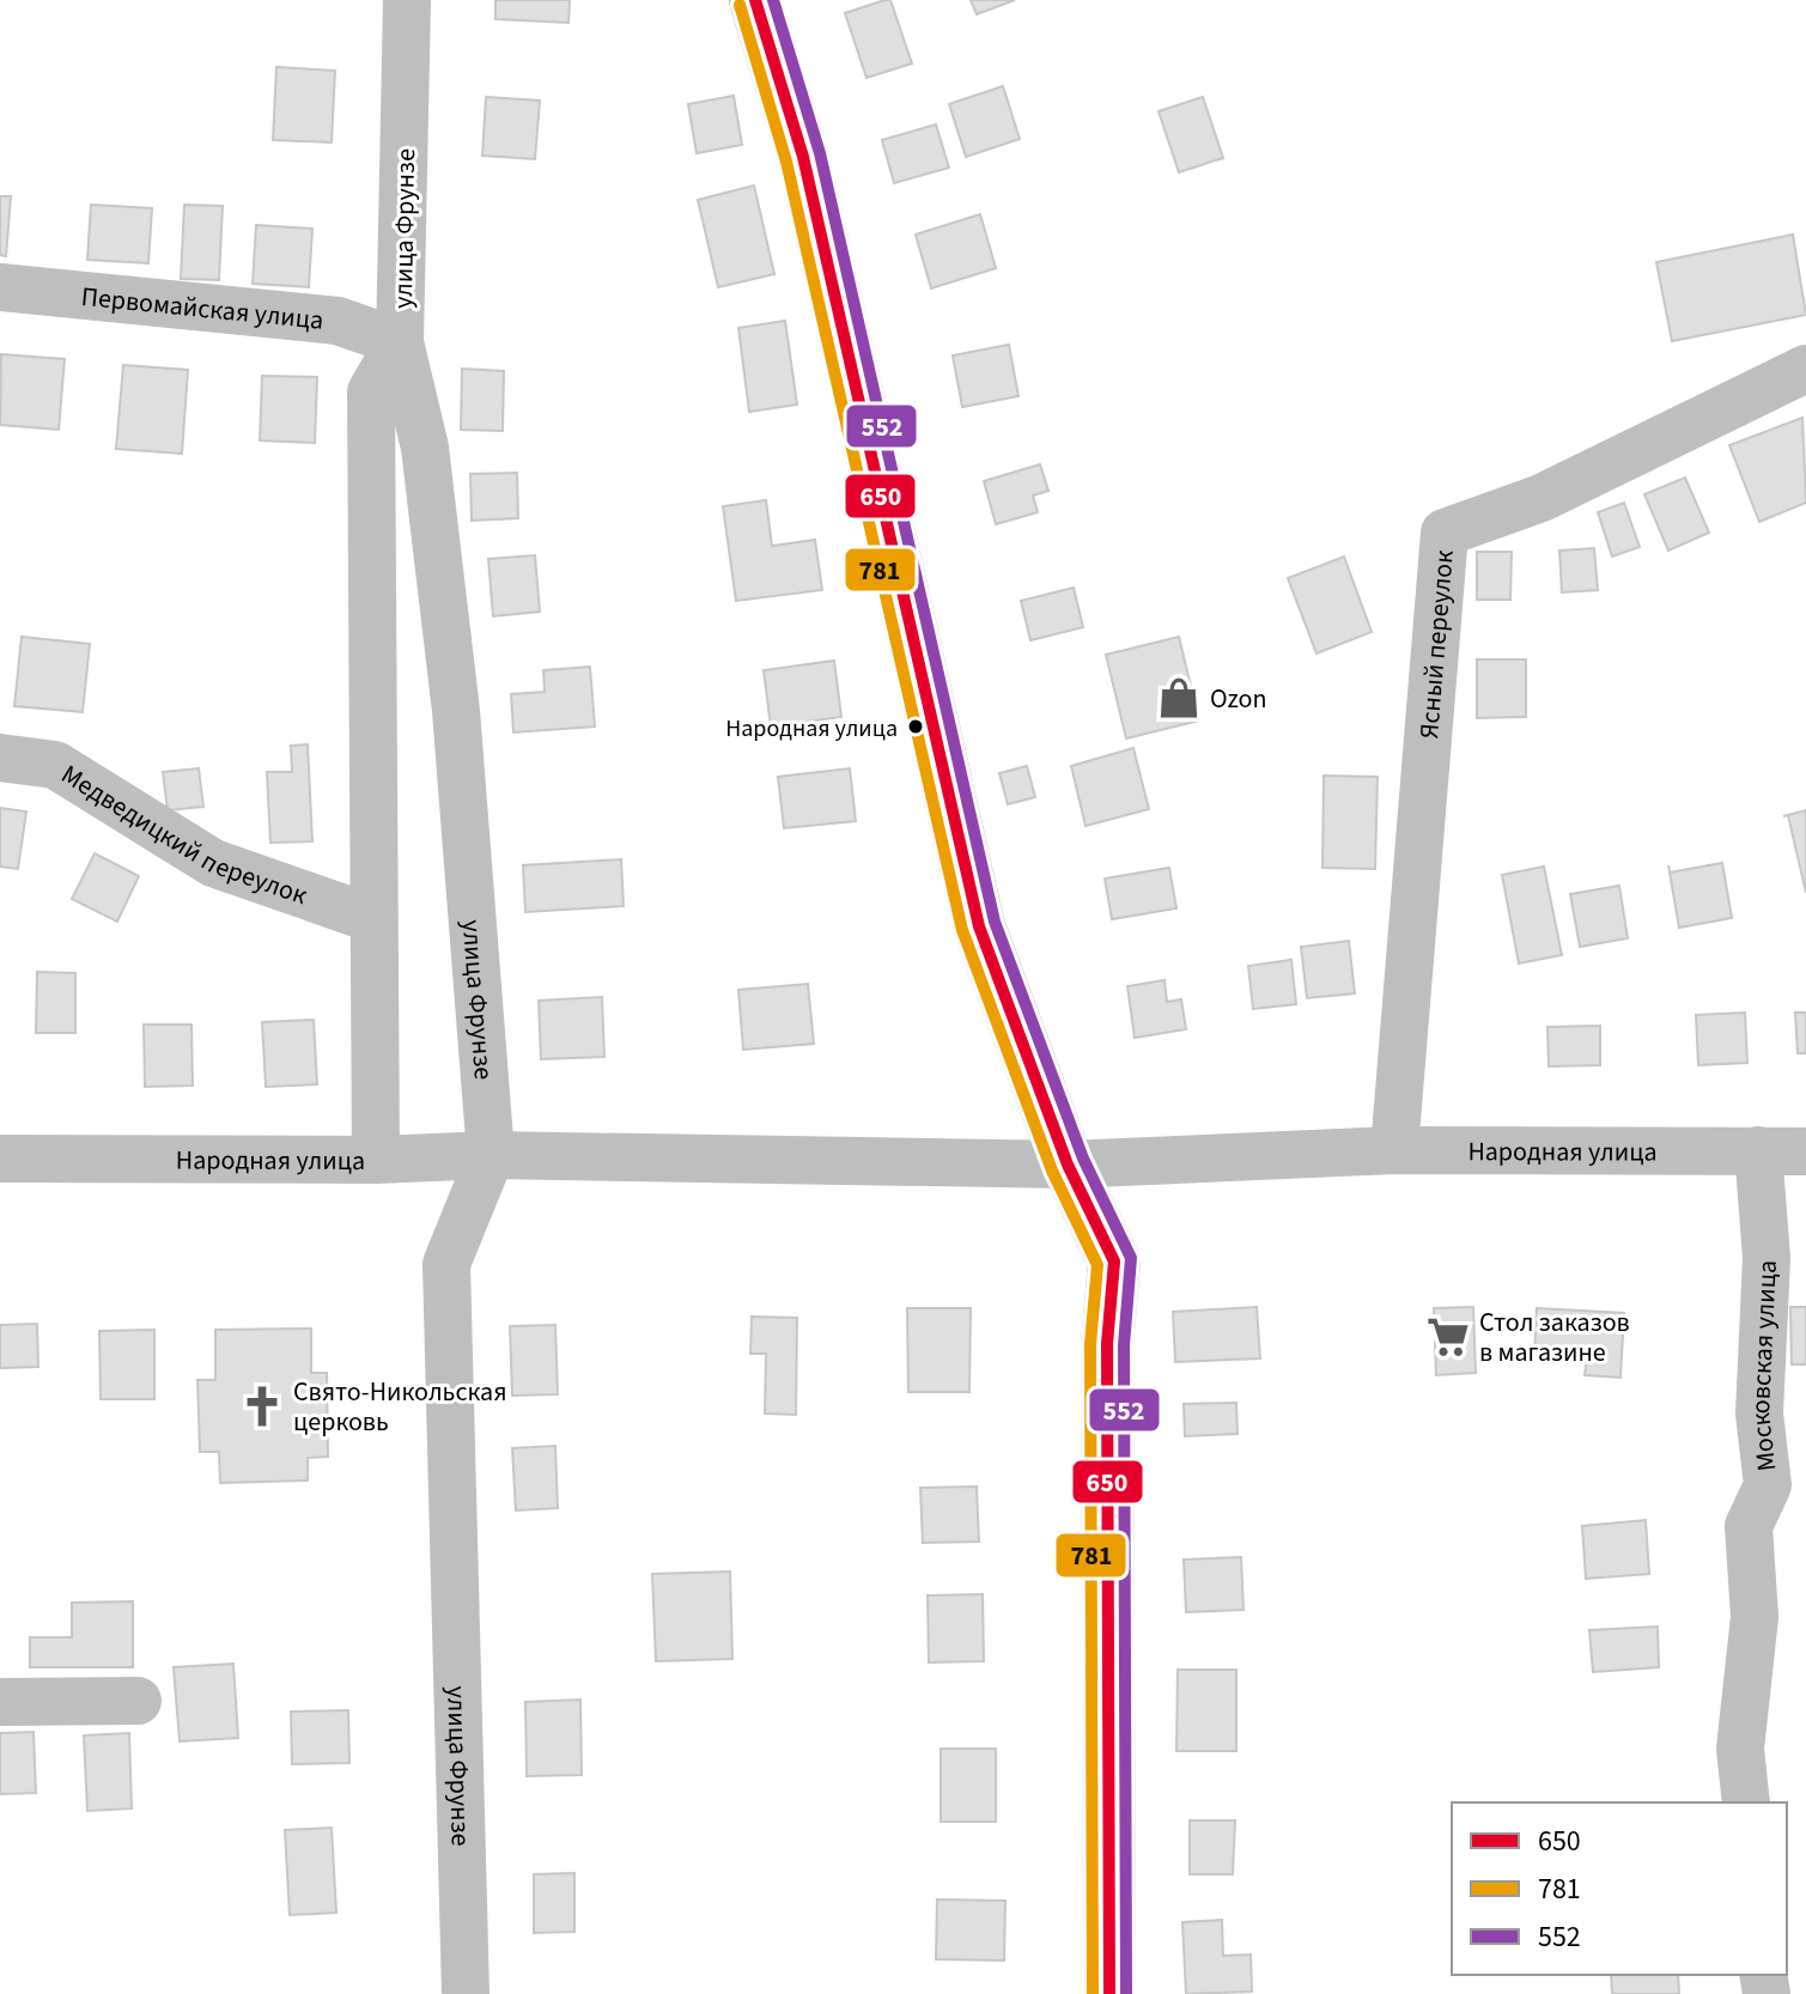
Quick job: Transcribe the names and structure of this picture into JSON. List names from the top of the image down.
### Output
{
  "streets": {
    "street": [
      "улица Фрунзе",
      "Первомайская улица",
      "Ясный переулок",
      "Медведицкий переулок",
      "Народная улица",
      "Московская улица"
    ]
  },
  "crossings": [
    ["улица Фрунзе", "Первомайская улица"],
    ["улица Фрунзе", "Народная улица"],
    ["Ясный переулок", "Народная улица"],
    ["Народная улица", "Московская улица"]
  ],
  "places": {
    "shop": ["Ozon"],
    "other": ["Народная улица"],
    "supermarket": ["Стол заказов в магазине"],
    "church": ["Свято-Никольская церковь"]
  },
  "lines": ["transit line 650", "transit line 552", "transit line 781"],
  "legend": ["650", "781", "552"]
}
